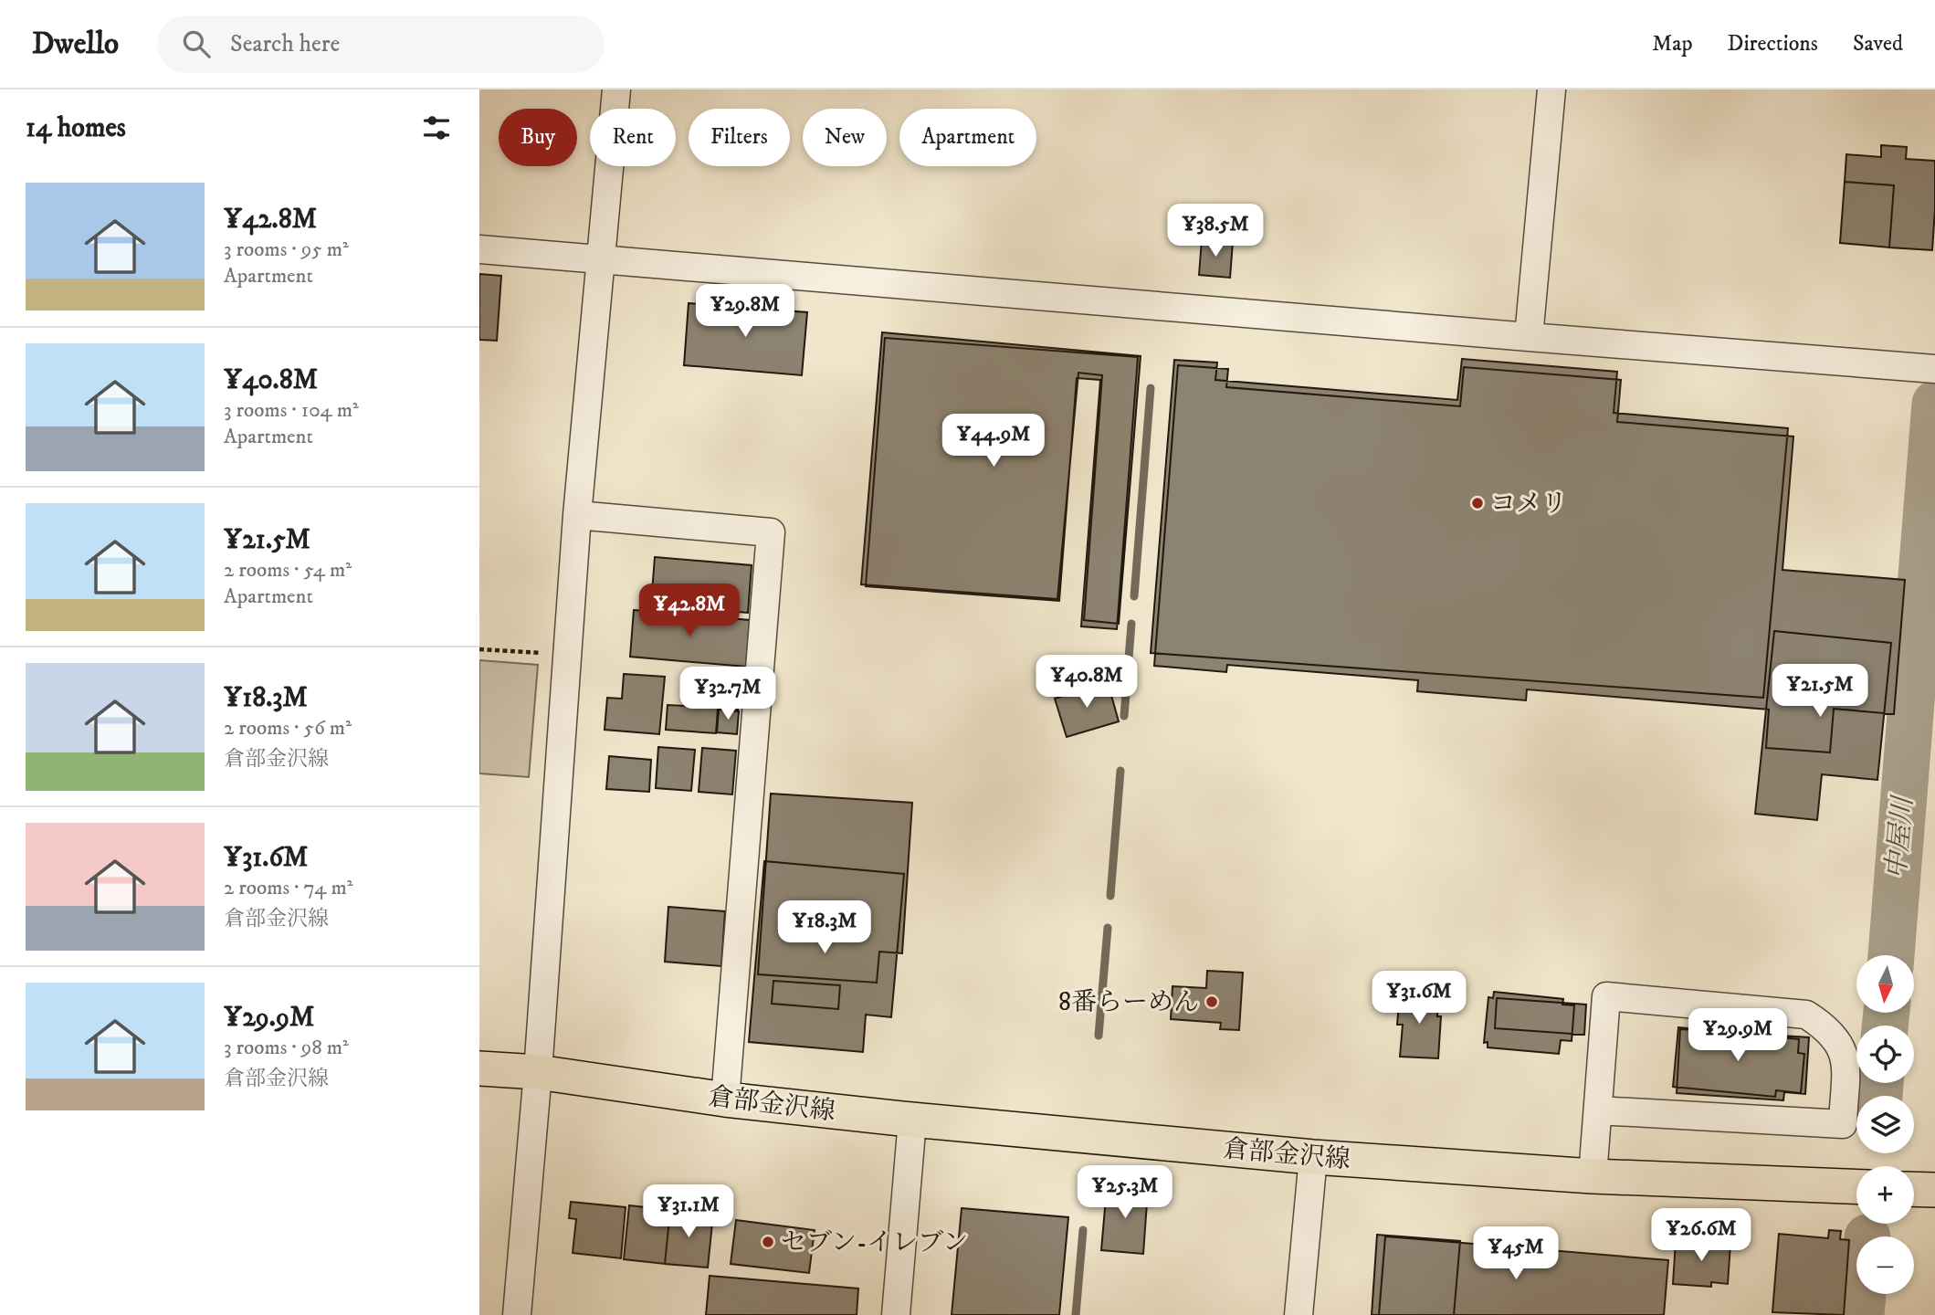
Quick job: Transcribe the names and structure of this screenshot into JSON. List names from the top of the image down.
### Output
{
  "streets": {
    "main road": ["倉部金沢線"]
  },
  "water": ["中屋川"],
  "places": ["コメリ", "8番らーめん", "セブン-イレブン"],
  "north": "bottom",
  "page": {
    "header": "Dwello",
    "search": "Search here",
    "nav": ["Map", "Directions", "Saved"],
    "heading": "14 homes",
    "chip": [
      "Buy",
      "Rent",
      "Filters",
      "New",
      "Apartment"
    ],
    "list": [
      {
        "name": "¥42.8M",
        "note": "3 rooms · 95 m² · Apartment"
      },
      {
        "name": "¥40.8M",
        "note": "3 rooms · 104 m² · Apartment"
      },
      {
        "name": "¥21.5M",
        "note": "2 rooms · 54 m² · Apartment"
      },
      {
        "name": "¥18.3M",
        "note": "2 rooms · 56 m² · 倉部金沢線"
      },
      {
        "name": "¥31.6M",
        "note": "2 rooms · 74 m² · 倉部金沢線"
      },
      {
        "name": "¥29.9M",
        "note": "3 rooms · 98 m² · 倉部金沢線"
      }
    ],
    "price": [
      "¥38.5M",
      "¥29.8M",
      "¥44.9M",
      "¥42.8M",
      "¥40.8M",
      "¥21.5M",
      "¥32.7M",
      "¥18.3M",
      "¥31.6M",
      "¥29.9M",
      "¥25.3M",
      "¥31.1M",
      "¥26.6M",
      "¥45M"
    ],
    "map_buttons": ["+", "−"]
  }
}
